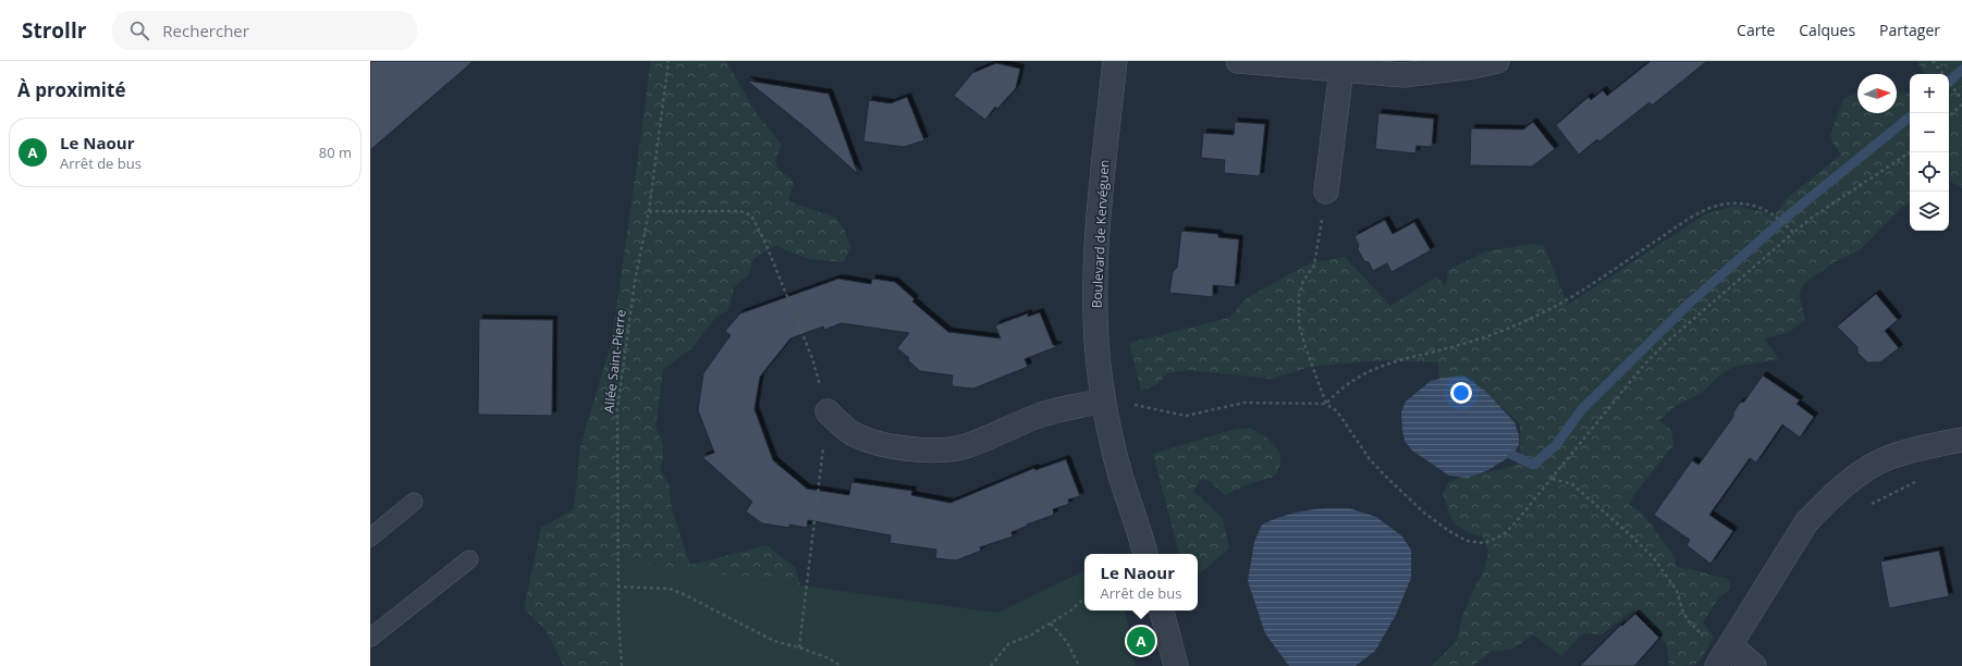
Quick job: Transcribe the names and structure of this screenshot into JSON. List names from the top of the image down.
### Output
{
  "streets": {
    "street": ["Boulevard de Kervéguen"],
    "path": ["Allée Saint-Pierre"]
  },
  "north": "right",
  "page": {
    "header": "Strollr",
    "search": "Rechercher",
    "nav": ["Carte", "Calques", "Partager"],
    "heading": "À proximité",
    "map_buttons": ["+", "−"],
    "list": [
      {
        "mark": "A",
        "name": "Le Naour",
        "note": "Arrêt de bus",
        "value": "80 m"
      }
    ],
    "popup": ["Le Naour", "Arrêt de bus"],
    "pins": "A"
  }
}
